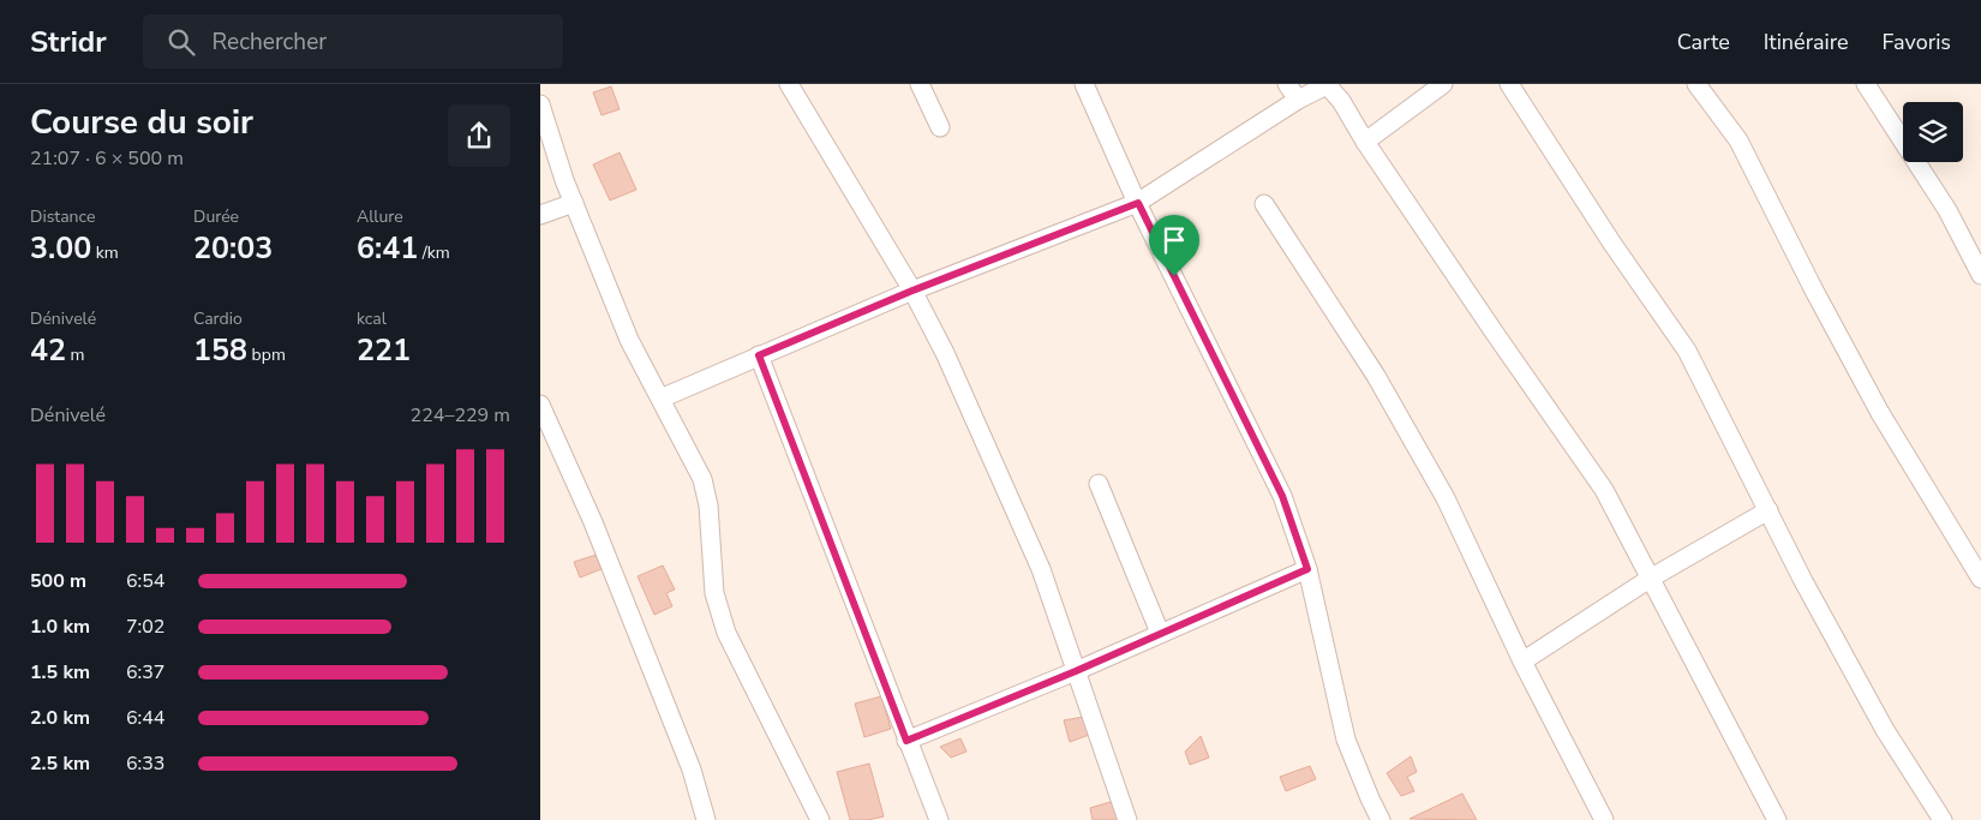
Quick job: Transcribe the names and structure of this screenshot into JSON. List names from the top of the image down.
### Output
{
  "page": {
    "header": "Stridr",
    "search": "Rechercher",
    "nav": ["Carte", "Itinéraire", "Favoris"],
    "heading": ["Course du soir", "21:07 · 6 × 500 m"],
    "stats": [
      ["Distance", "3.00 km"],
      ["Durée", "20:03"],
      ["Allure", "6:41 /km"],
      ["Dénivelé", "42 m"],
      ["Cardio", "158 bpm"],
      ["kcal", "221"]
    ],
    "chart": ["Dénivelé", "224–229 m"],
    "list": [
      {
        "name": "500 m",
        "note": "6:54"
      },
      {
        "name": "1.0 km",
        "note": "7:02"
      },
      {
        "name": "1.5 km",
        "note": "6:37"
      },
      {
        "name": "2.0 km",
        "note": "6:44"
      },
      {
        "name": "2.5 km",
        "note": "6:33"
      }
    ]
  }
}
